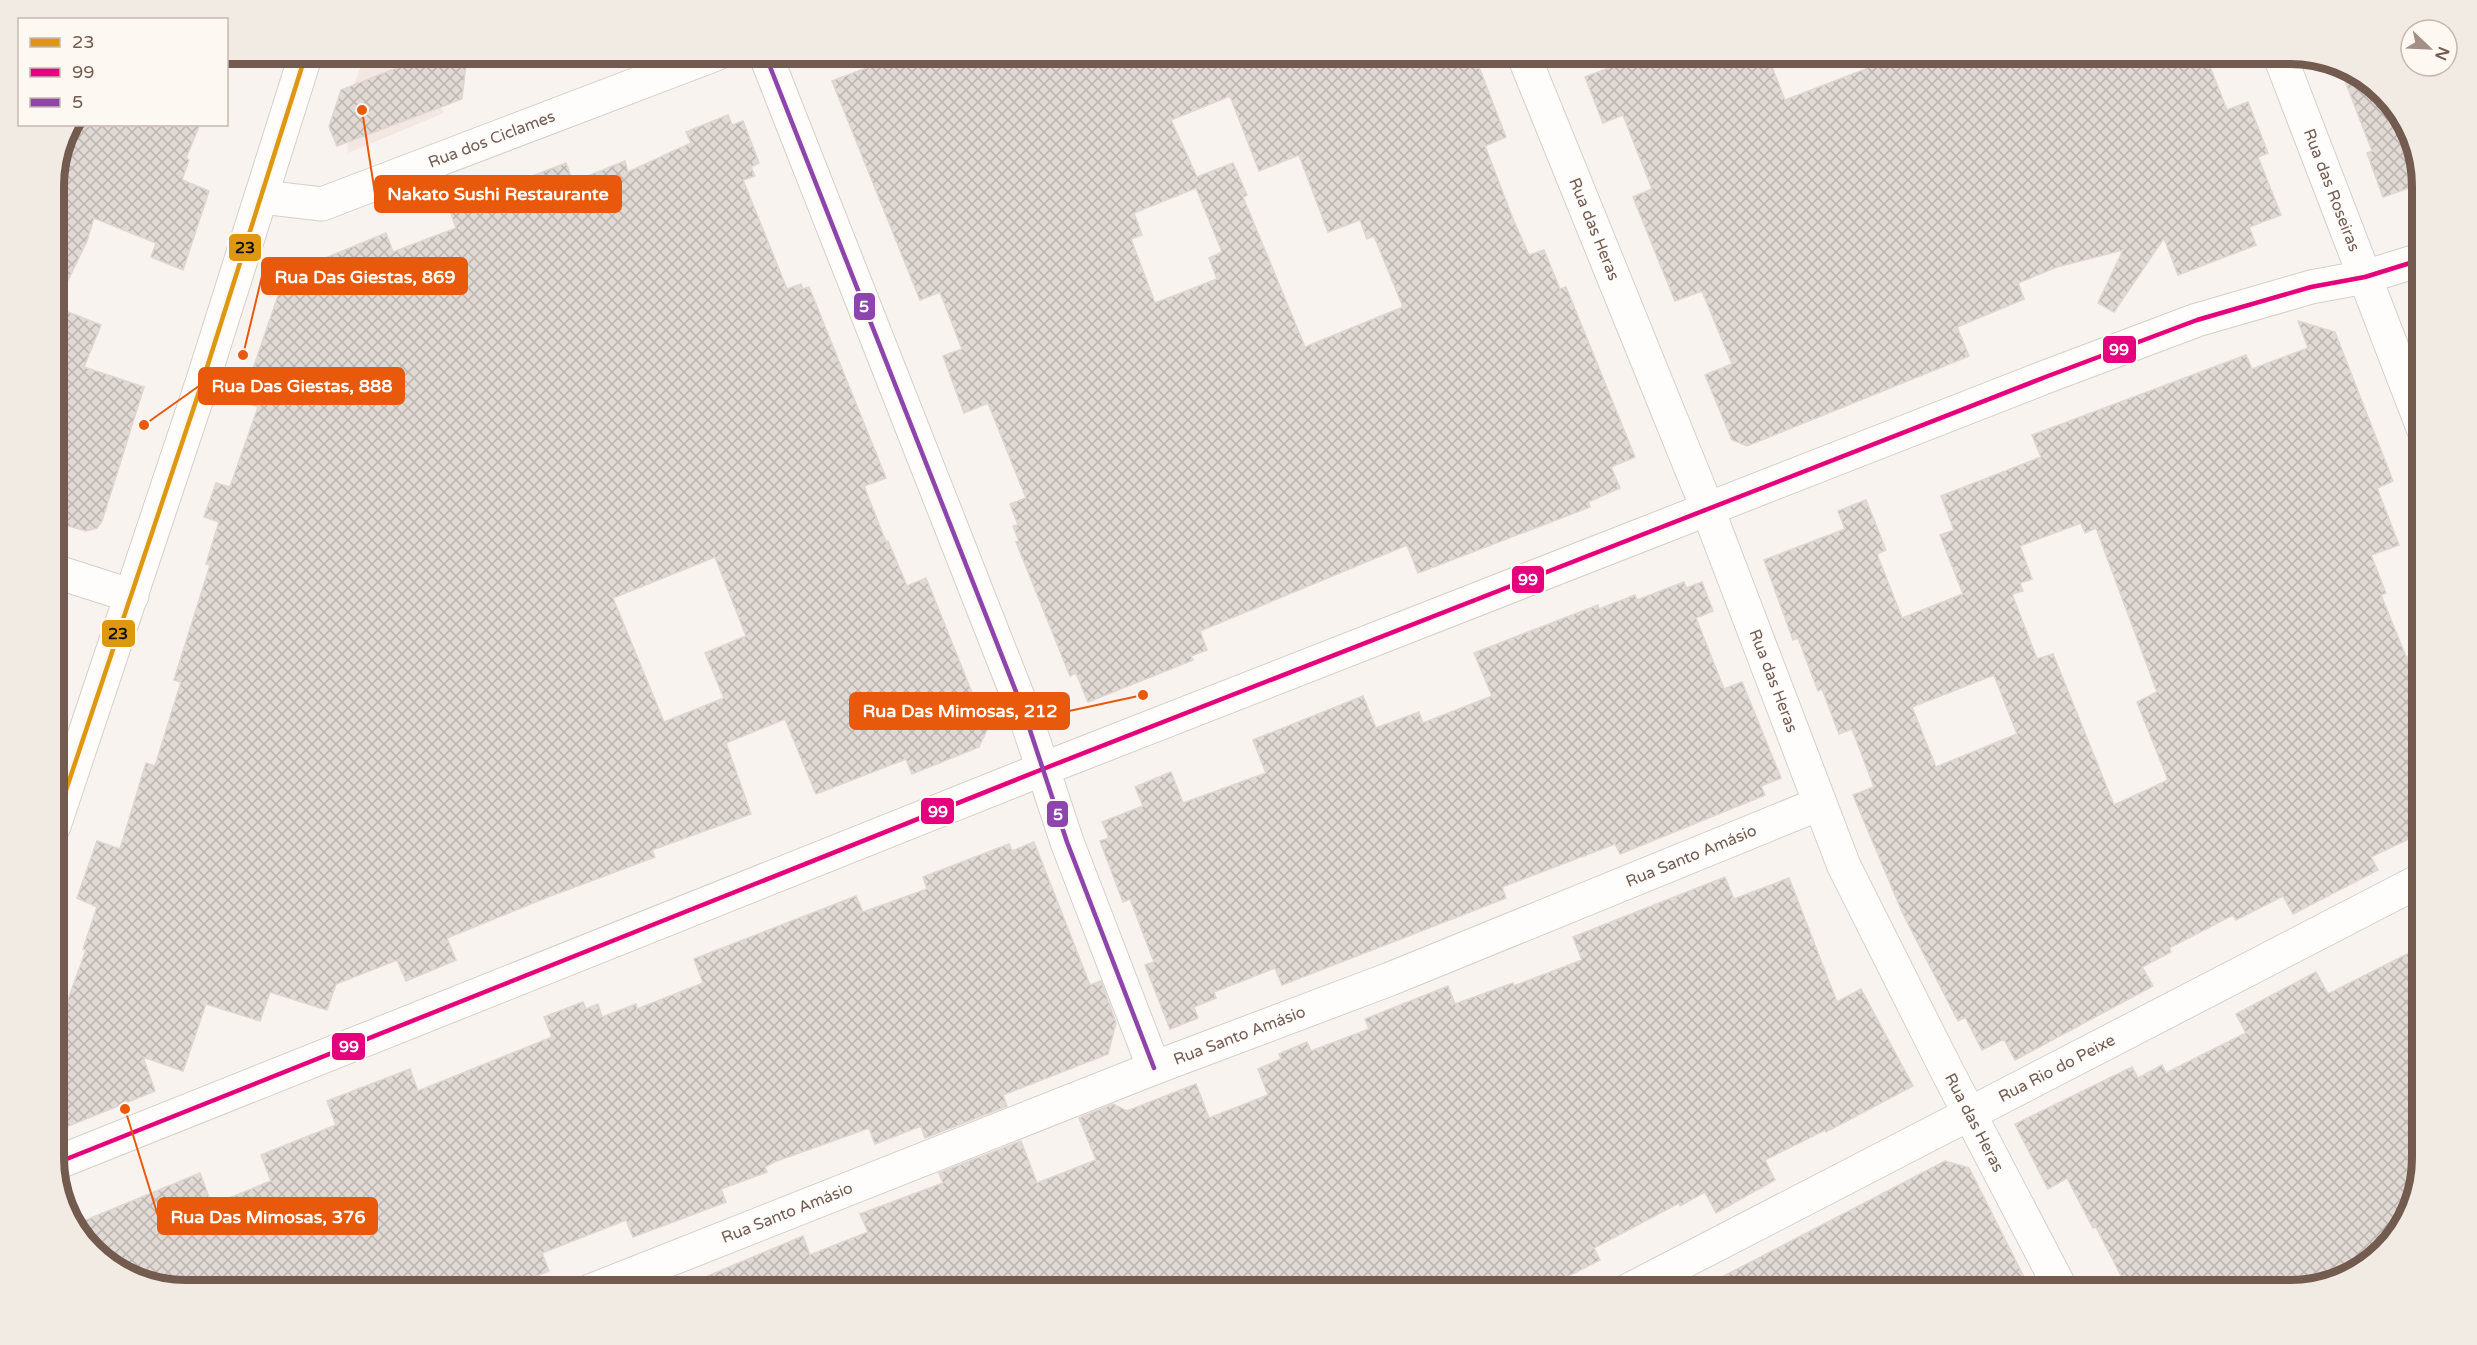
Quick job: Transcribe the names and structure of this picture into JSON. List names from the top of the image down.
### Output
{
  "streets": {
    "street": [
      "Rua dos Ciclames",
      "Rua das Roseiras",
      "Rua das Heras",
      "Rua Santo Amásio",
      "Rua Rio do Peixe"
    ]
  },
  "crossings": [
    ["Rua das Heras", "Rua Santo Amásio"],
    ["Rua das Heras", "Rua Rio do Peixe"]
  ],
  "places": [
    "Nakato Sushi Restaurante",
    "Rua Das Giestas, 869",
    "Rua Das Giestas, 888",
    "Rua Das Mimosas, 212",
    "Rua Das Mimosas, 376"
  ],
  "lines": ["transit line 23", "transit line 5", "transit line 99"],
  "legend": ["23", "99", "5"],
  "north": "bottom right"
}
